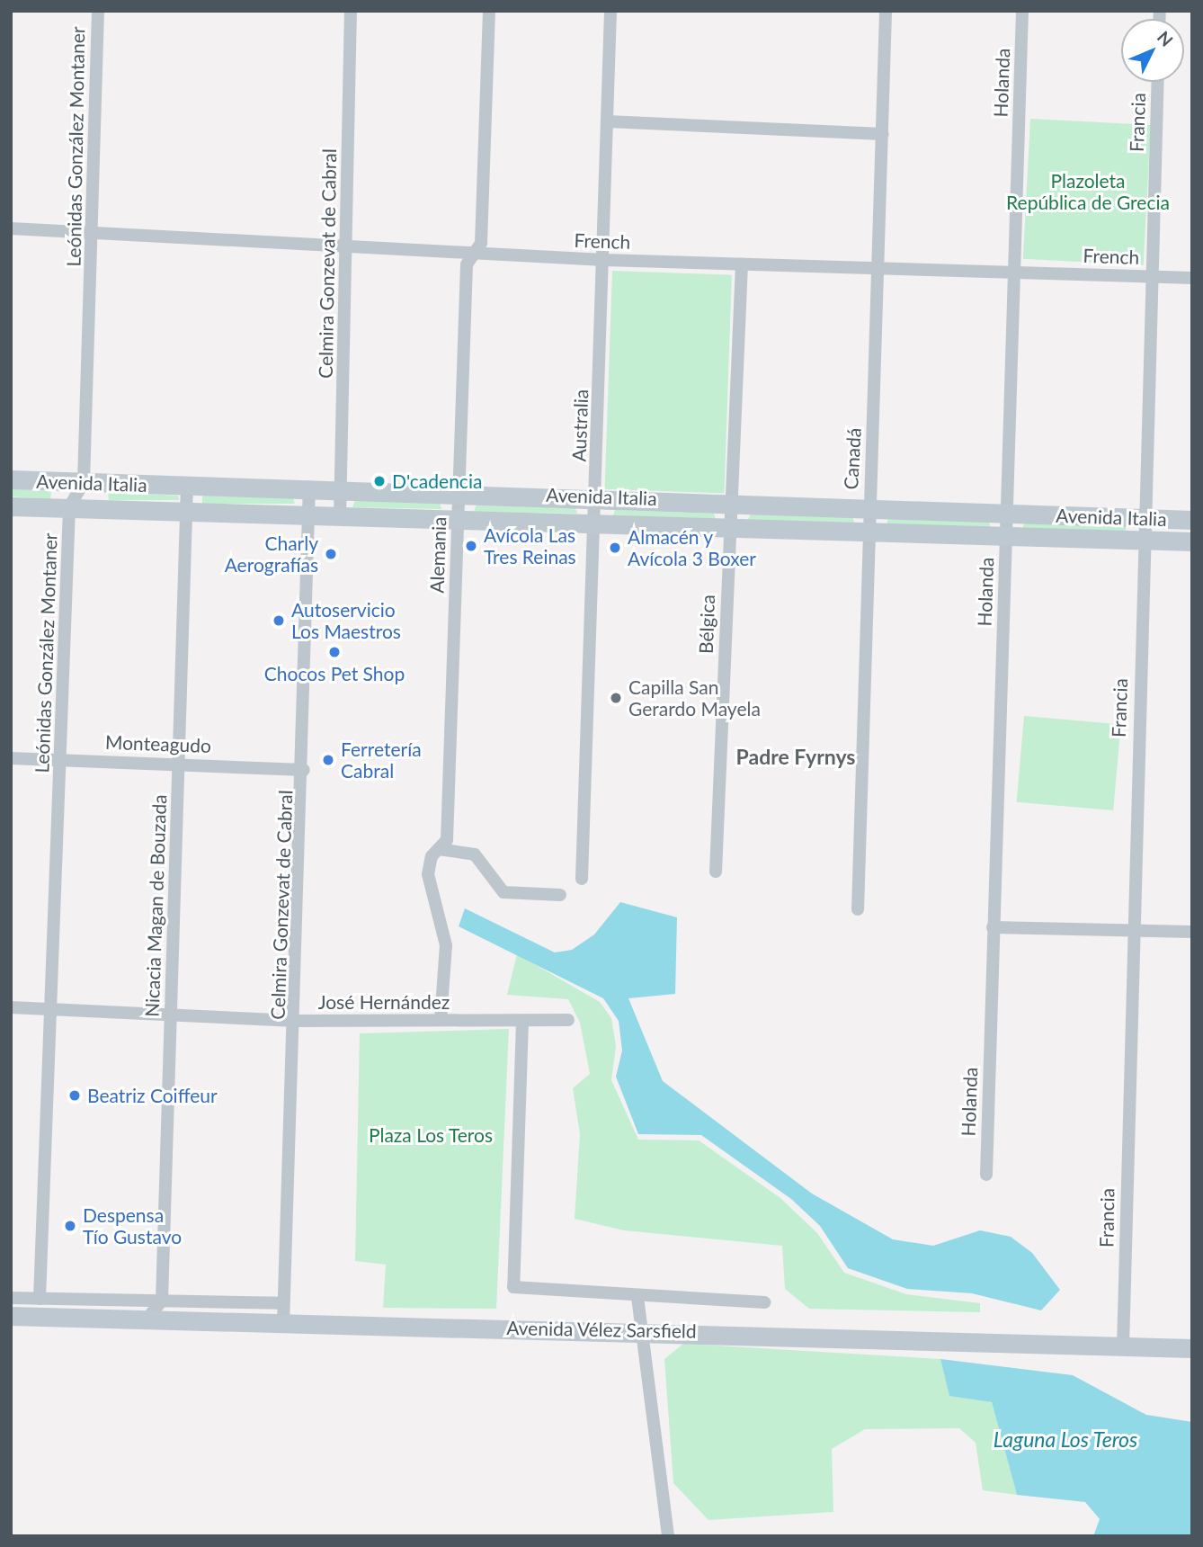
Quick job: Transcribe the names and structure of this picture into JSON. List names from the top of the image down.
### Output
{
  "streets": {
    "main road": ["Avenida Italia", "Avenida Vélez Sarsfield"],
    "street": [
      "Holanda",
      "Francia",
      "Leónidas González Montaner",
      "French",
      "Celmira Gonzevat de Cabral",
      "Australia",
      "Canadá",
      "Alemania",
      "Bélgica",
      "Monteagudo",
      "Nicacia Magan de Bouzada",
      "José Hernández"
    ]
  },
  "crossings": [
    ["Holanda", "French"],
    ["Holanda", "Avenida Italia"],
    ["Francia", "French"],
    ["Francia", "Avenida Italia"],
    ["Francia", "Avenida Vélez Sarsfield"],
    ["Leónidas González Montaner", "French"],
    ["Leónidas González Montaner", "Avenida Italia"],
    ["Leónidas González Montaner", "Monteagudo"],
    ["Leónidas González Montaner", "José Hernández"],
    ["French", "Celmira Gonzevat de Cabral"],
    ["French", "Australia"],
    ["French", "Canadá"],
    ["French", "Alemania"],
    ["French", "Bélgica"],
    ["Celmira Gonzevat de Cabral", "Avenida Italia"],
    ["Celmira Gonzevat de Cabral", "Monteagudo"],
    ["Celmira Gonzevat de Cabral", "José Hernández"],
    ["Celmira Gonzevat de Cabral", "Avenida Vélez Sarsfield"],
    ["Australia", "Avenida Italia"],
    ["Canadá", "Avenida Italia"],
    ["Avenida Italia", "Alemania"],
    ["Avenida Italia", "Bélgica"],
    ["Avenida Italia", "Nicacia Magan de Bouzada"],
    ["Alemania", "José Hernández"],
    ["Monteagudo", "Nicacia Magan de Bouzada"],
    ["Nicacia Magan de Bouzada", "José Hernández"],
    ["José Hernández", "Avenida Vélez Sarsfield"]
  ],
  "districts": ["Padre Fyrnys"],
  "water": ["Laguna Los Teros"],
  "parks": ["Plazoleta República de Grecia", "Plaza Los Teros"],
  "places": [
    "D'cadencia",
    "Avícola Las Tres Reinas",
    "Almacén y Avícola 3 Boxer",
    "Charly Aerografías",
    "Autoservicio Los Maestros",
    "Chocos Pet Shop",
    "Capilla San Gerardo Mayela",
    "Ferretería Cabral",
    "Beatriz Coiffeur",
    "Despensa Tío Gustavo"
  ],
  "north": "top right"
}
